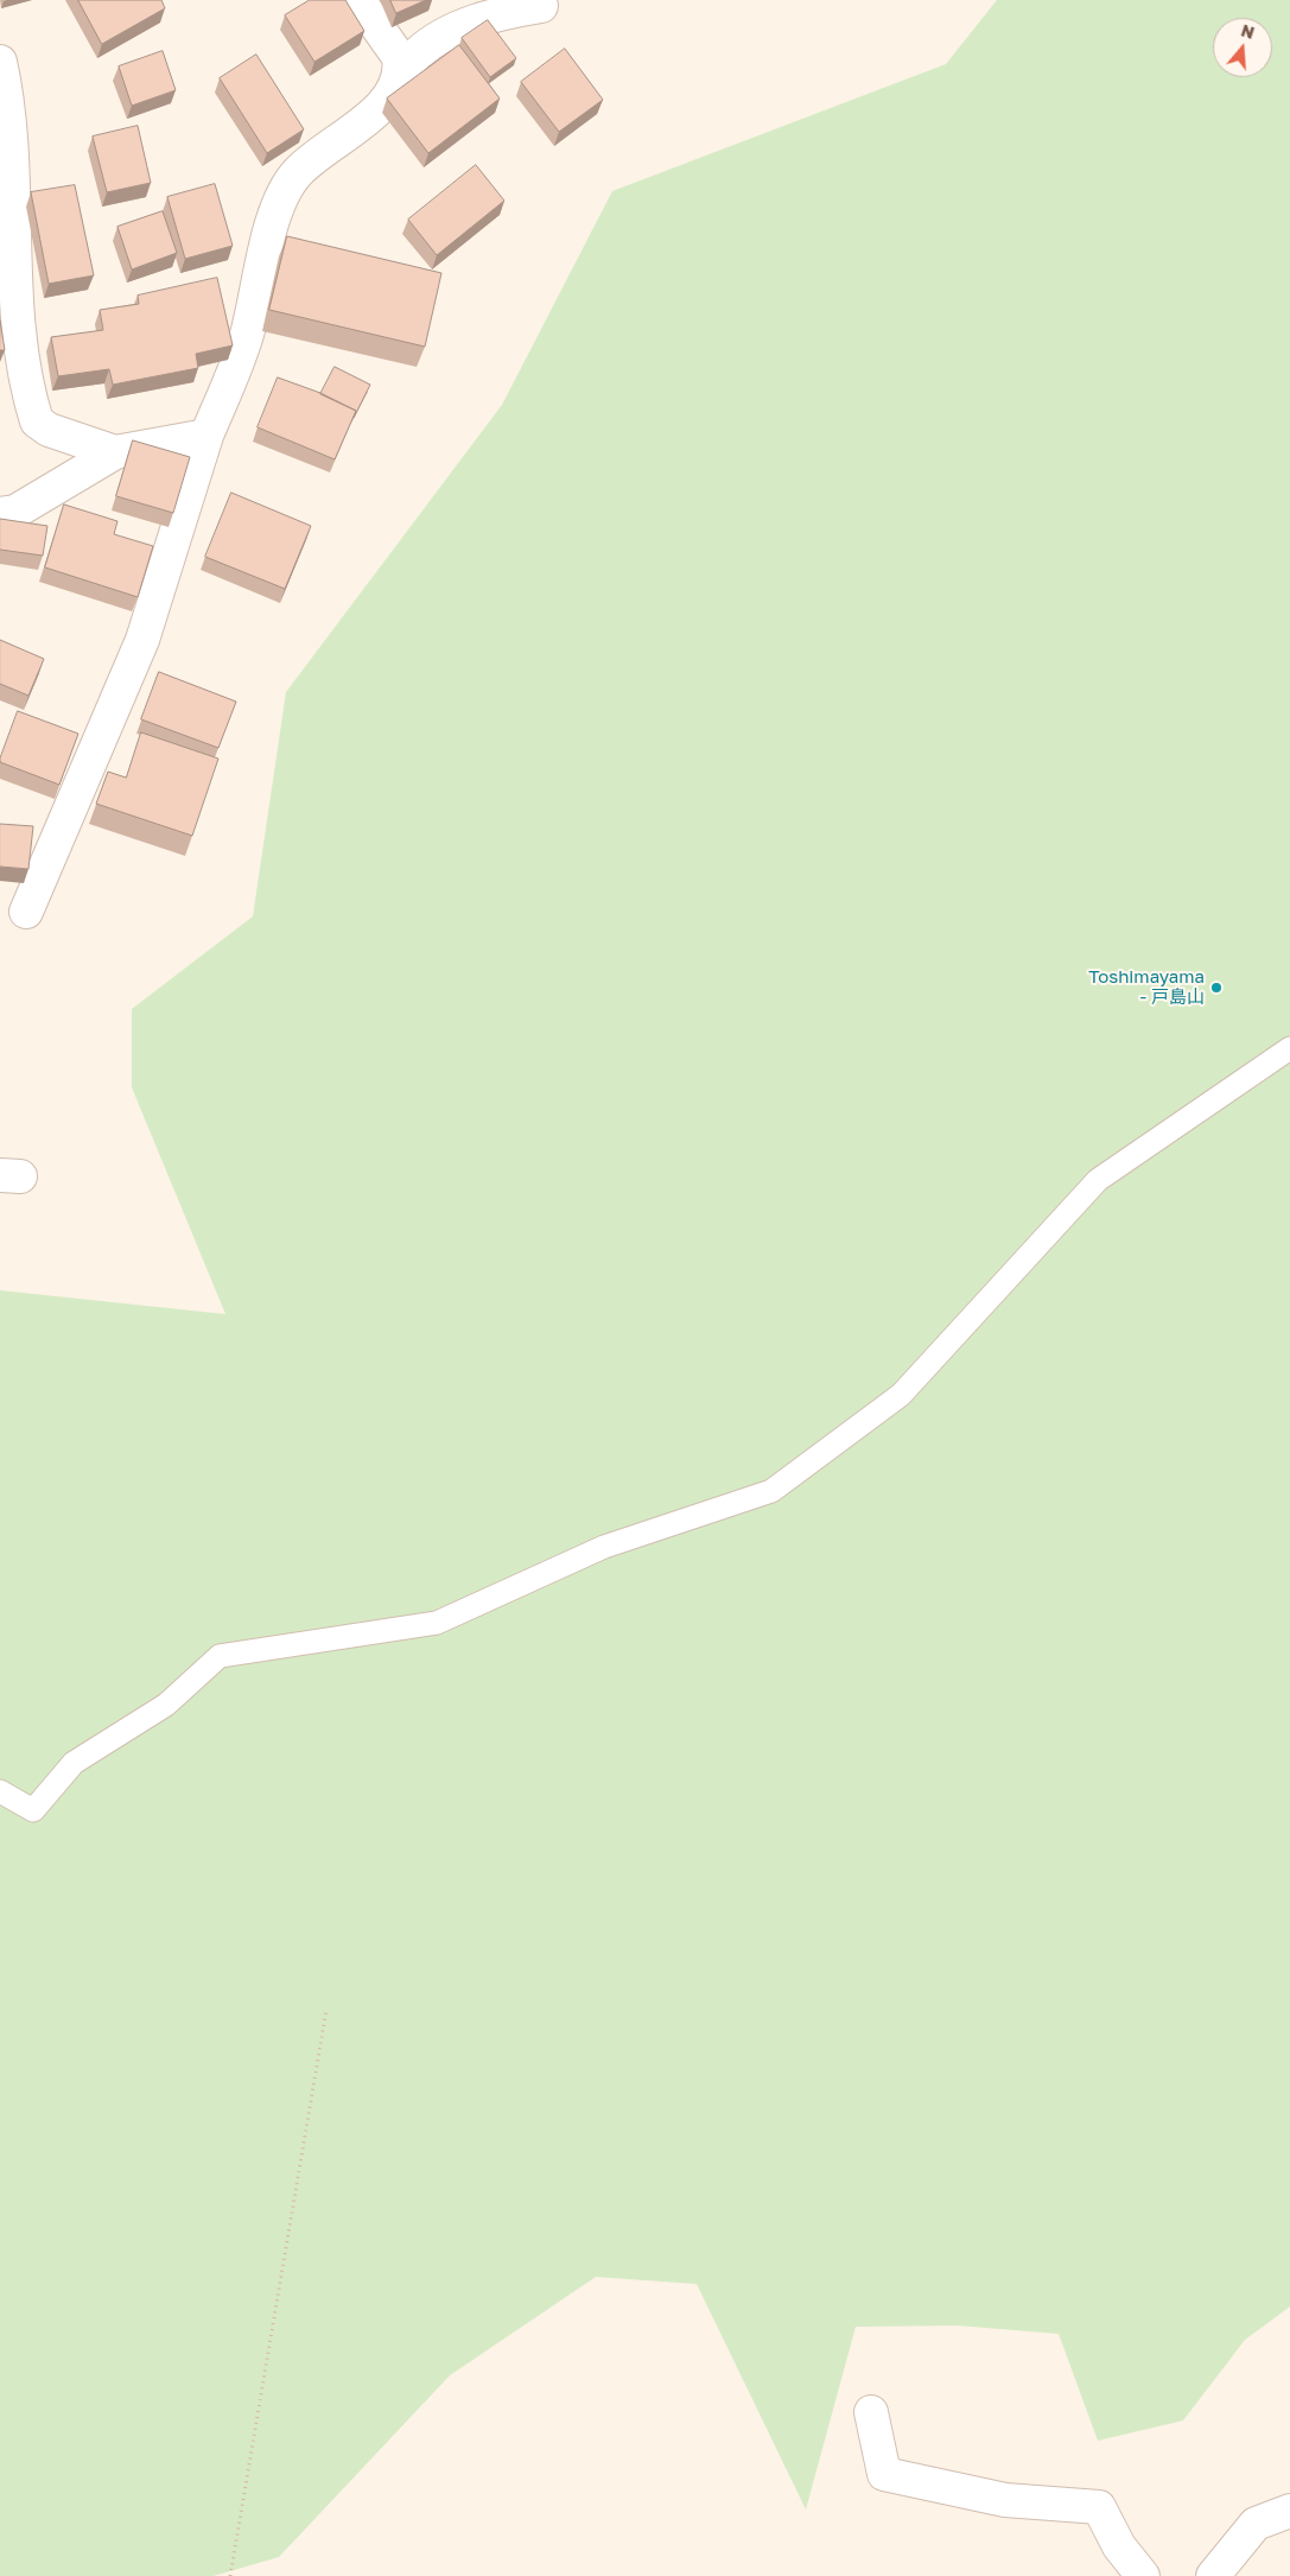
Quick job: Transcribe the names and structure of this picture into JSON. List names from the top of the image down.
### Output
{
  "places": ["Toshimayama - 戸島山"],
  "north": "top"
}
